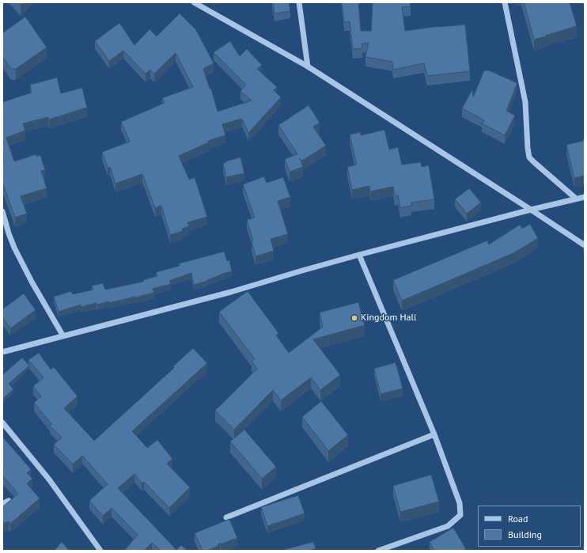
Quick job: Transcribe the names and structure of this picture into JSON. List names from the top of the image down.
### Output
{
  "places": ["Kingdom Hall"],
  "legend": ["Road", "Building"]
}
